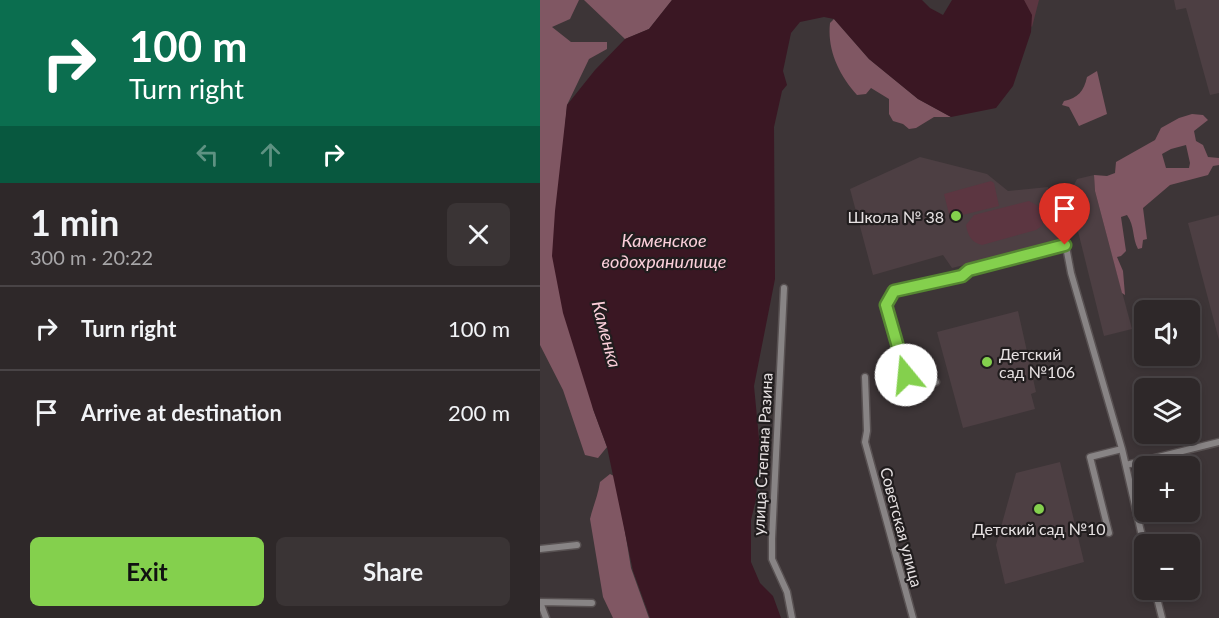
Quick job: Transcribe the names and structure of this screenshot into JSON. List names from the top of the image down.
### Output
{
  "streets": {
    "street": ["улица Степана Разина", "Советская улица"]
  },
  "water": ["Каменское водохранилище", "Каменка"],
  "places": ["Школа № 38", "Детский сад №106", "Детский сад №10"],
  "page": {
    "turn": ["100 m", "Turn right"],
    "heading": ["1 min", "300 m · 20:22"],
    "list": [
      {
        "name": "Turn right",
        "value": "100 m"
      },
      {
        "name": "Arrive at destination",
        "value": "200 m"
      }
    ],
    "map_buttons": ["+", "−"],
    "buttons": ["Exit", "Share"]
  }
}
